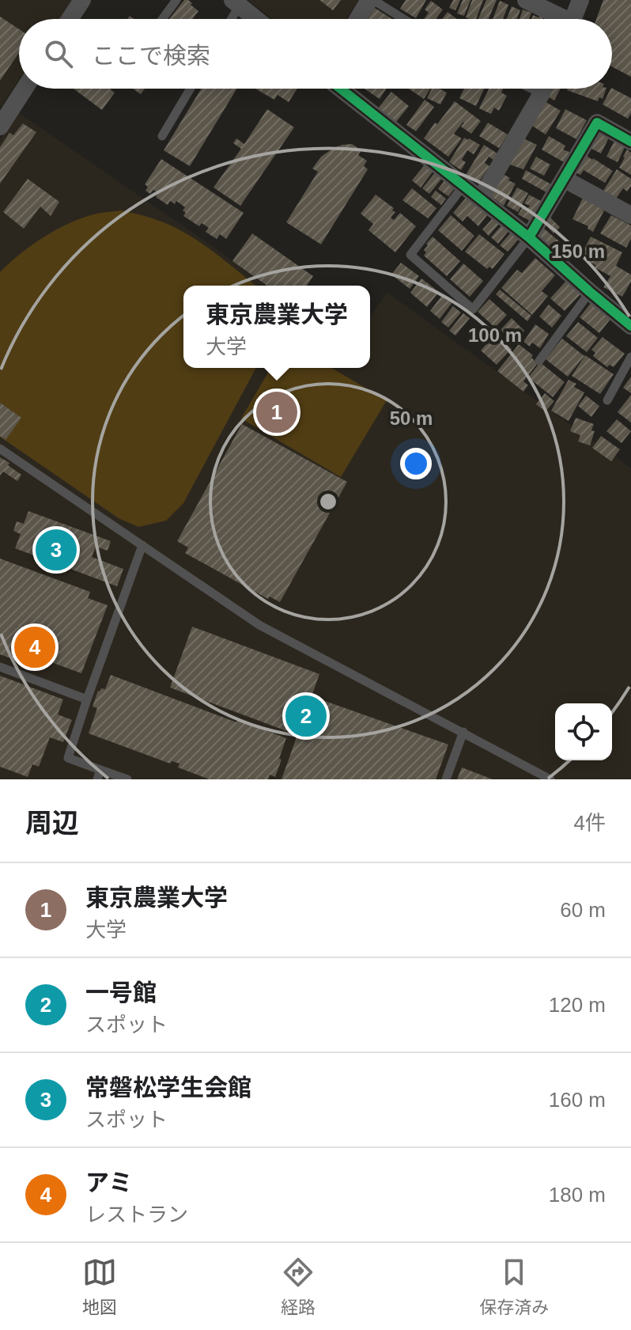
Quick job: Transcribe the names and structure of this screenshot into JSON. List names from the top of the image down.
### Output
{
  "page": {
    "search": "ここで検索",
    "popup": ["東京農業大学", "大学"],
    "pins": [
      "1",
      "3",
      "4",
      "2"
    ],
    "heading": ["周辺", "4件"],
    "list": [
      {
        "mark": "1",
        "name": "東京農業大学",
        "note": "大学",
        "value": "60 m"
      },
      {
        "mark": "2",
        "name": "一号館",
        "note": "スポット",
        "value": "120 m"
      },
      {
        "mark": "3",
        "name": "常磐松学生会館",
        "note": "スポット",
        "value": "160 m"
      },
      {
        "mark": "4",
        "name": "アミ",
        "note": "レストラン",
        "value": "180 m"
      }
    ],
    "nav": ["地図", "経路", "保存済み"]
  },
  "rings": ["150 m", "100 m", "50 m"]
}
